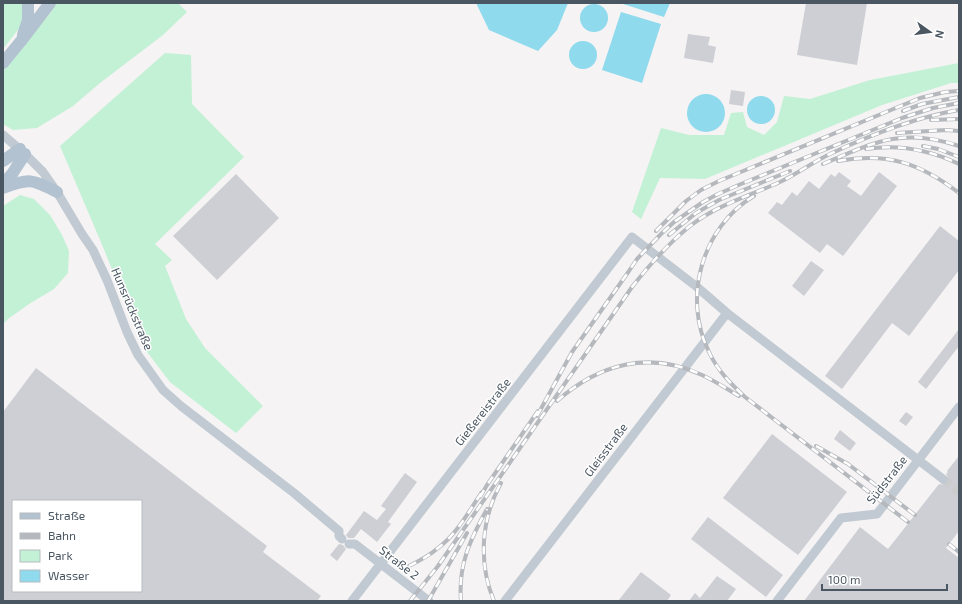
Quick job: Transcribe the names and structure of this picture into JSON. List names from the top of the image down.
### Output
{
  "streets": {
    "street": [
      "Hunsrückstraße",
      "Gießereistraße",
      "Gleisstraße",
      "Südstraße",
      "Straße 2"
    ]
  },
  "crossings": [
    ["Hunsrückstraße", "Straße 2"],
    ["Gießereistraße", "Gleisstraße"],
    ["Gießereistraße", "Straße 2"]
  ],
  "legend": [
    "Straße",
    "Bahn",
    "Park",
    "Wasser"
  ],
  "scale_bar": "100 m",
  "north": "right"
}
